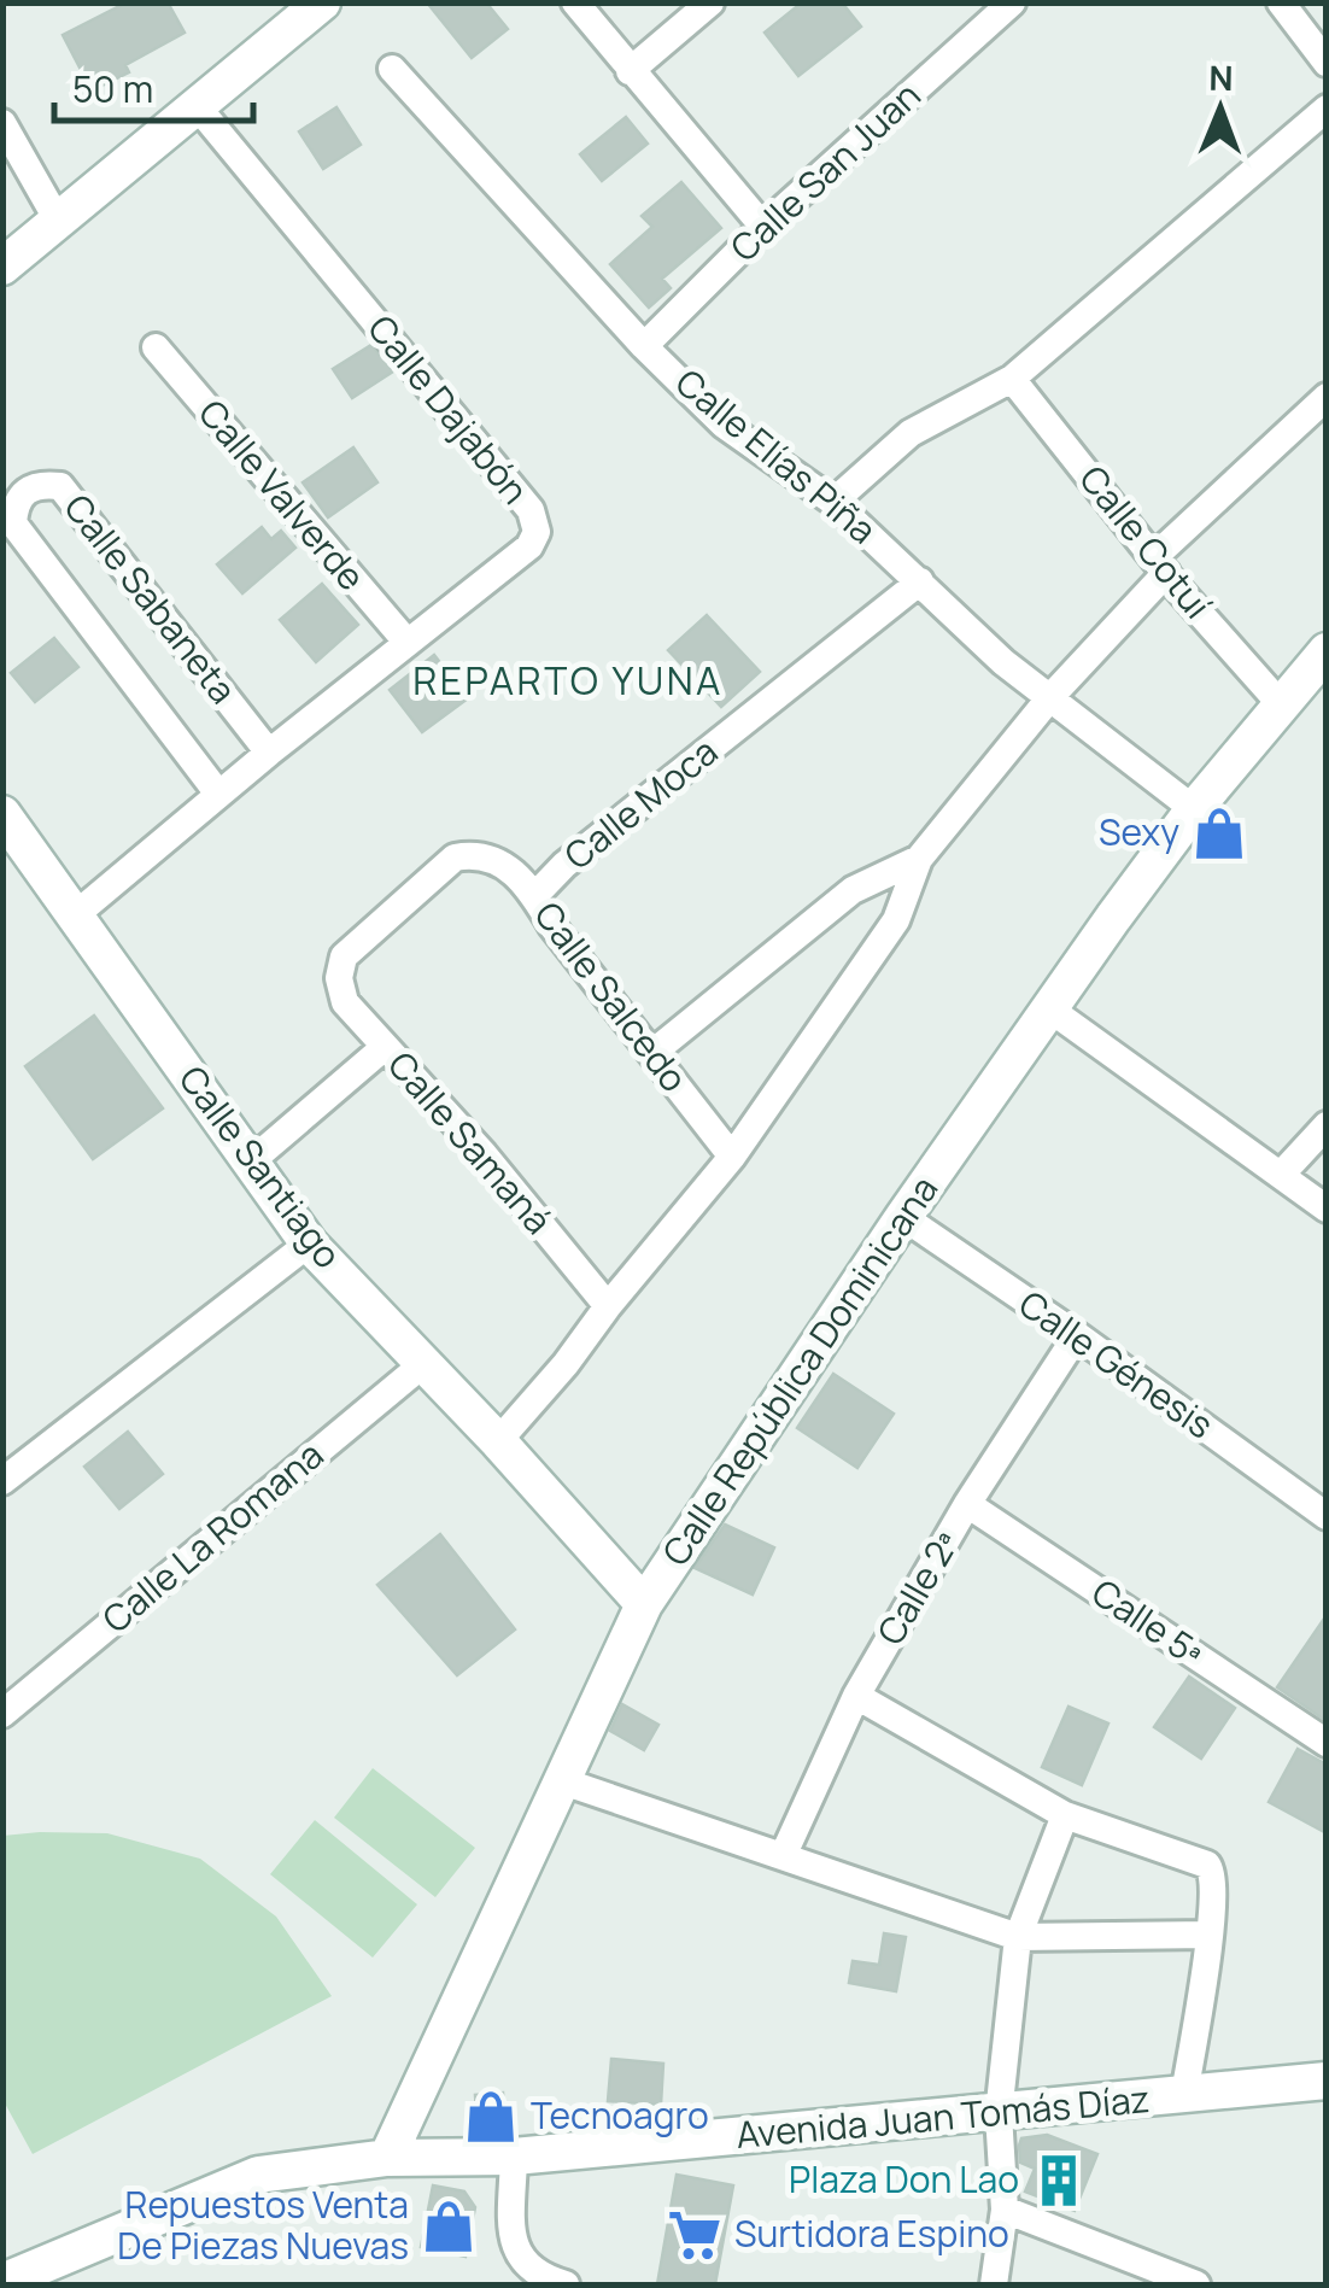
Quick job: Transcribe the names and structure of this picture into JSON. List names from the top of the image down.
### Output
{
  "streets": {
    "street": [
      "Calle San Juan",
      "Calle Dajabón",
      "Calle Elías Piña",
      "Calle Valverde",
      "Calle Cotuí",
      "Calle Sabaneta",
      "Calle Moca",
      "Calle Salcedo",
      "Calle Samaná",
      "Calle Santiago",
      "Calle Génesis",
      "Calle República Dominicana",
      "Calle La Romana",
      "Calle 2ª",
      "Calle 5ª",
      "Avenida Juan Tomás Díaz"
    ]
  },
  "crossings": [
    ["Calle San Juan", "Calle Elías Piña"],
    ["Calle Dajabón", "Calle Valverde"],
    ["Calle Dajabón", "Calle Sabaneta"],
    ["Calle Dajabón", "Calle Santiago"],
    ["Calle Elías Piña", "Calle Moca"],
    ["Calle Elías Piña", "Calle República Dominicana"],
    ["Calle Cotuí", "Calle República Dominicana"],
    ["Calle Moca", "Calle Salcedo"],
    ["Calle Salcedo", "Calle Samaná"],
    ["Calle Santiago", "Calle República Dominicana"],
    ["Calle Santiago", "Calle La Romana"],
    ["Calle Génesis", "Calle República Dominicana"],
    ["Calle Génesis", "Calle 2ª"],
    ["Calle República Dominicana", "Avenida Juan Tomás Díaz"],
    ["Calle 2ª", "Calle 5ª"]
  ],
  "districts": ["REPARTO YUNA"],
  "places": {
    "shop": ["Sexy", "Tecnoagro", "Repuestos Venta De Piezas Nuevas"],
    "building": ["Plaza Don Lao"],
    "supermarket": ["Surtidora Espino"]
  },
  "scale_bar": "50 m",
  "north": "top"
}
